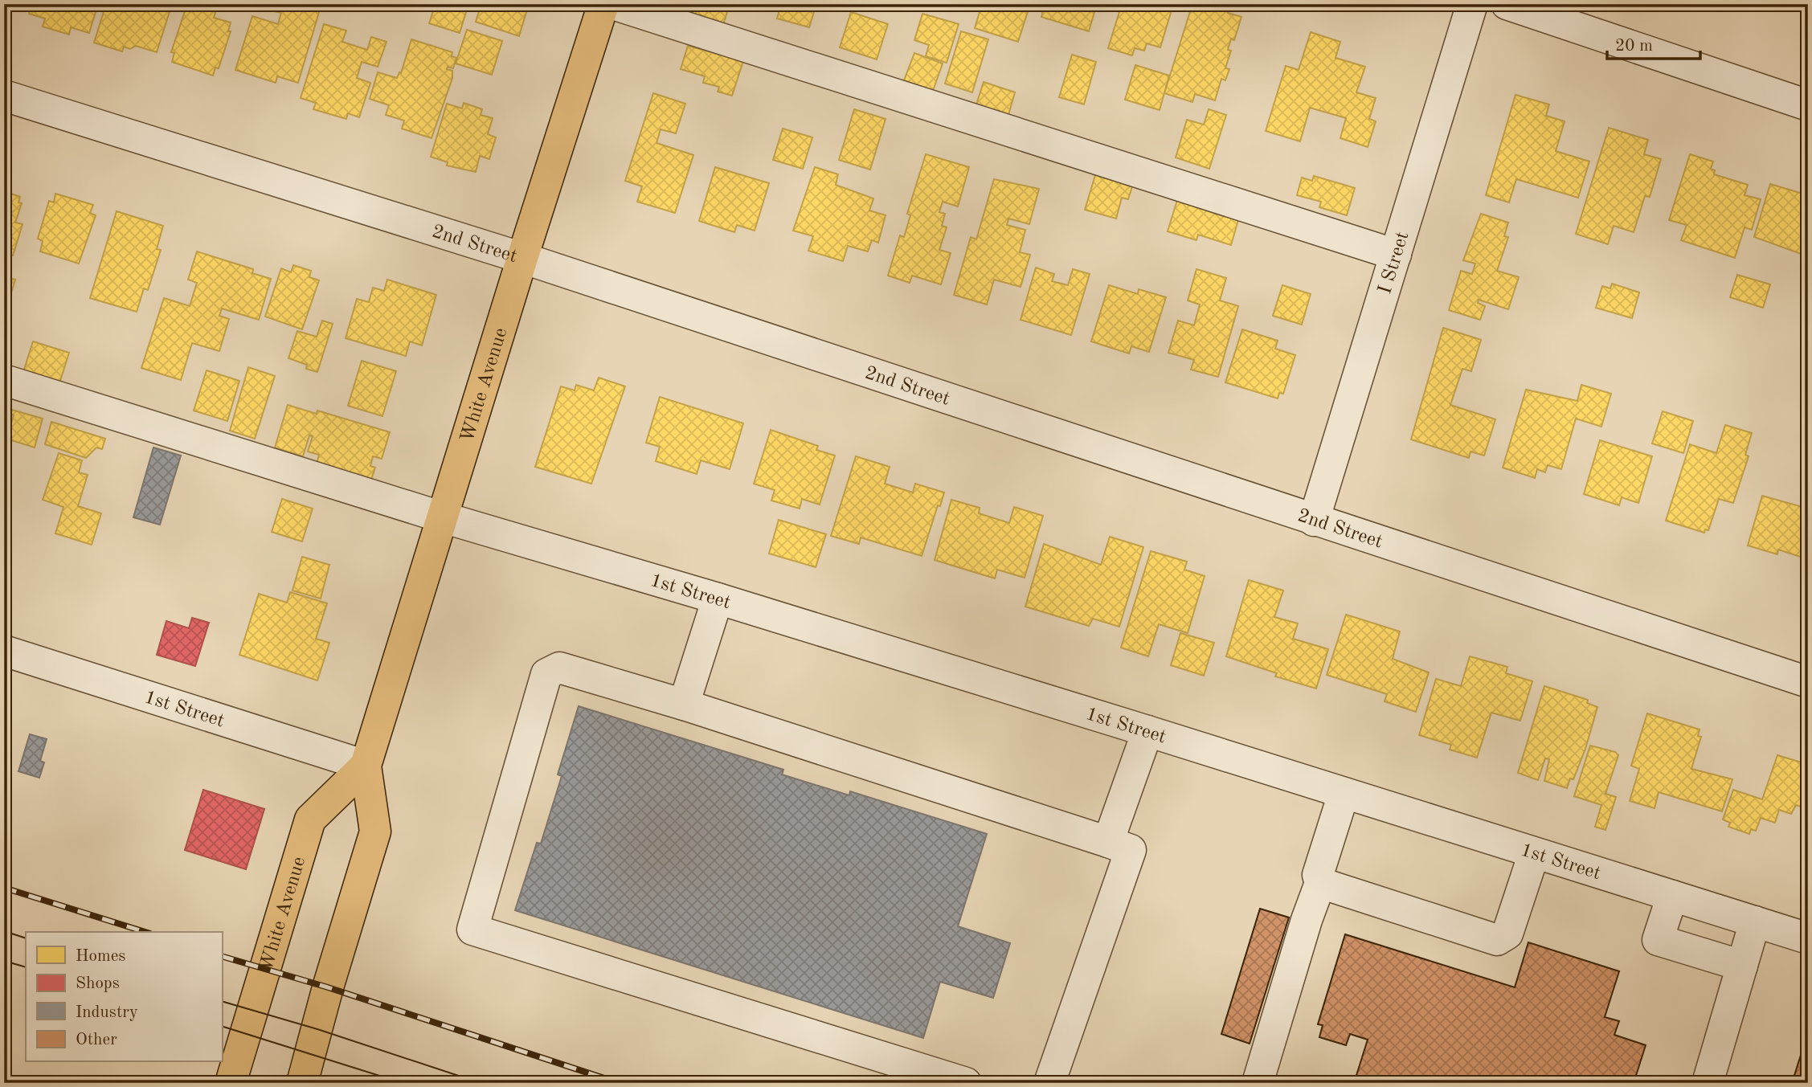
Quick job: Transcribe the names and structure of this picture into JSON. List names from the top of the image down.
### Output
{
  "streets": {
    "main road": ["White Avenue"],
    "street": ["2nd Street", "I Street", "1st Street"]
  },
  "crossings": [
    ["2nd Street", "I Street"],
    ["2nd Street", "White Avenue"],
    ["White Avenue", "1st Street"]
  ],
  "legend": [
    "Homes",
    "Shops",
    "Industry",
    "Other"
  ],
  "scale_bar": "20 m"
}
